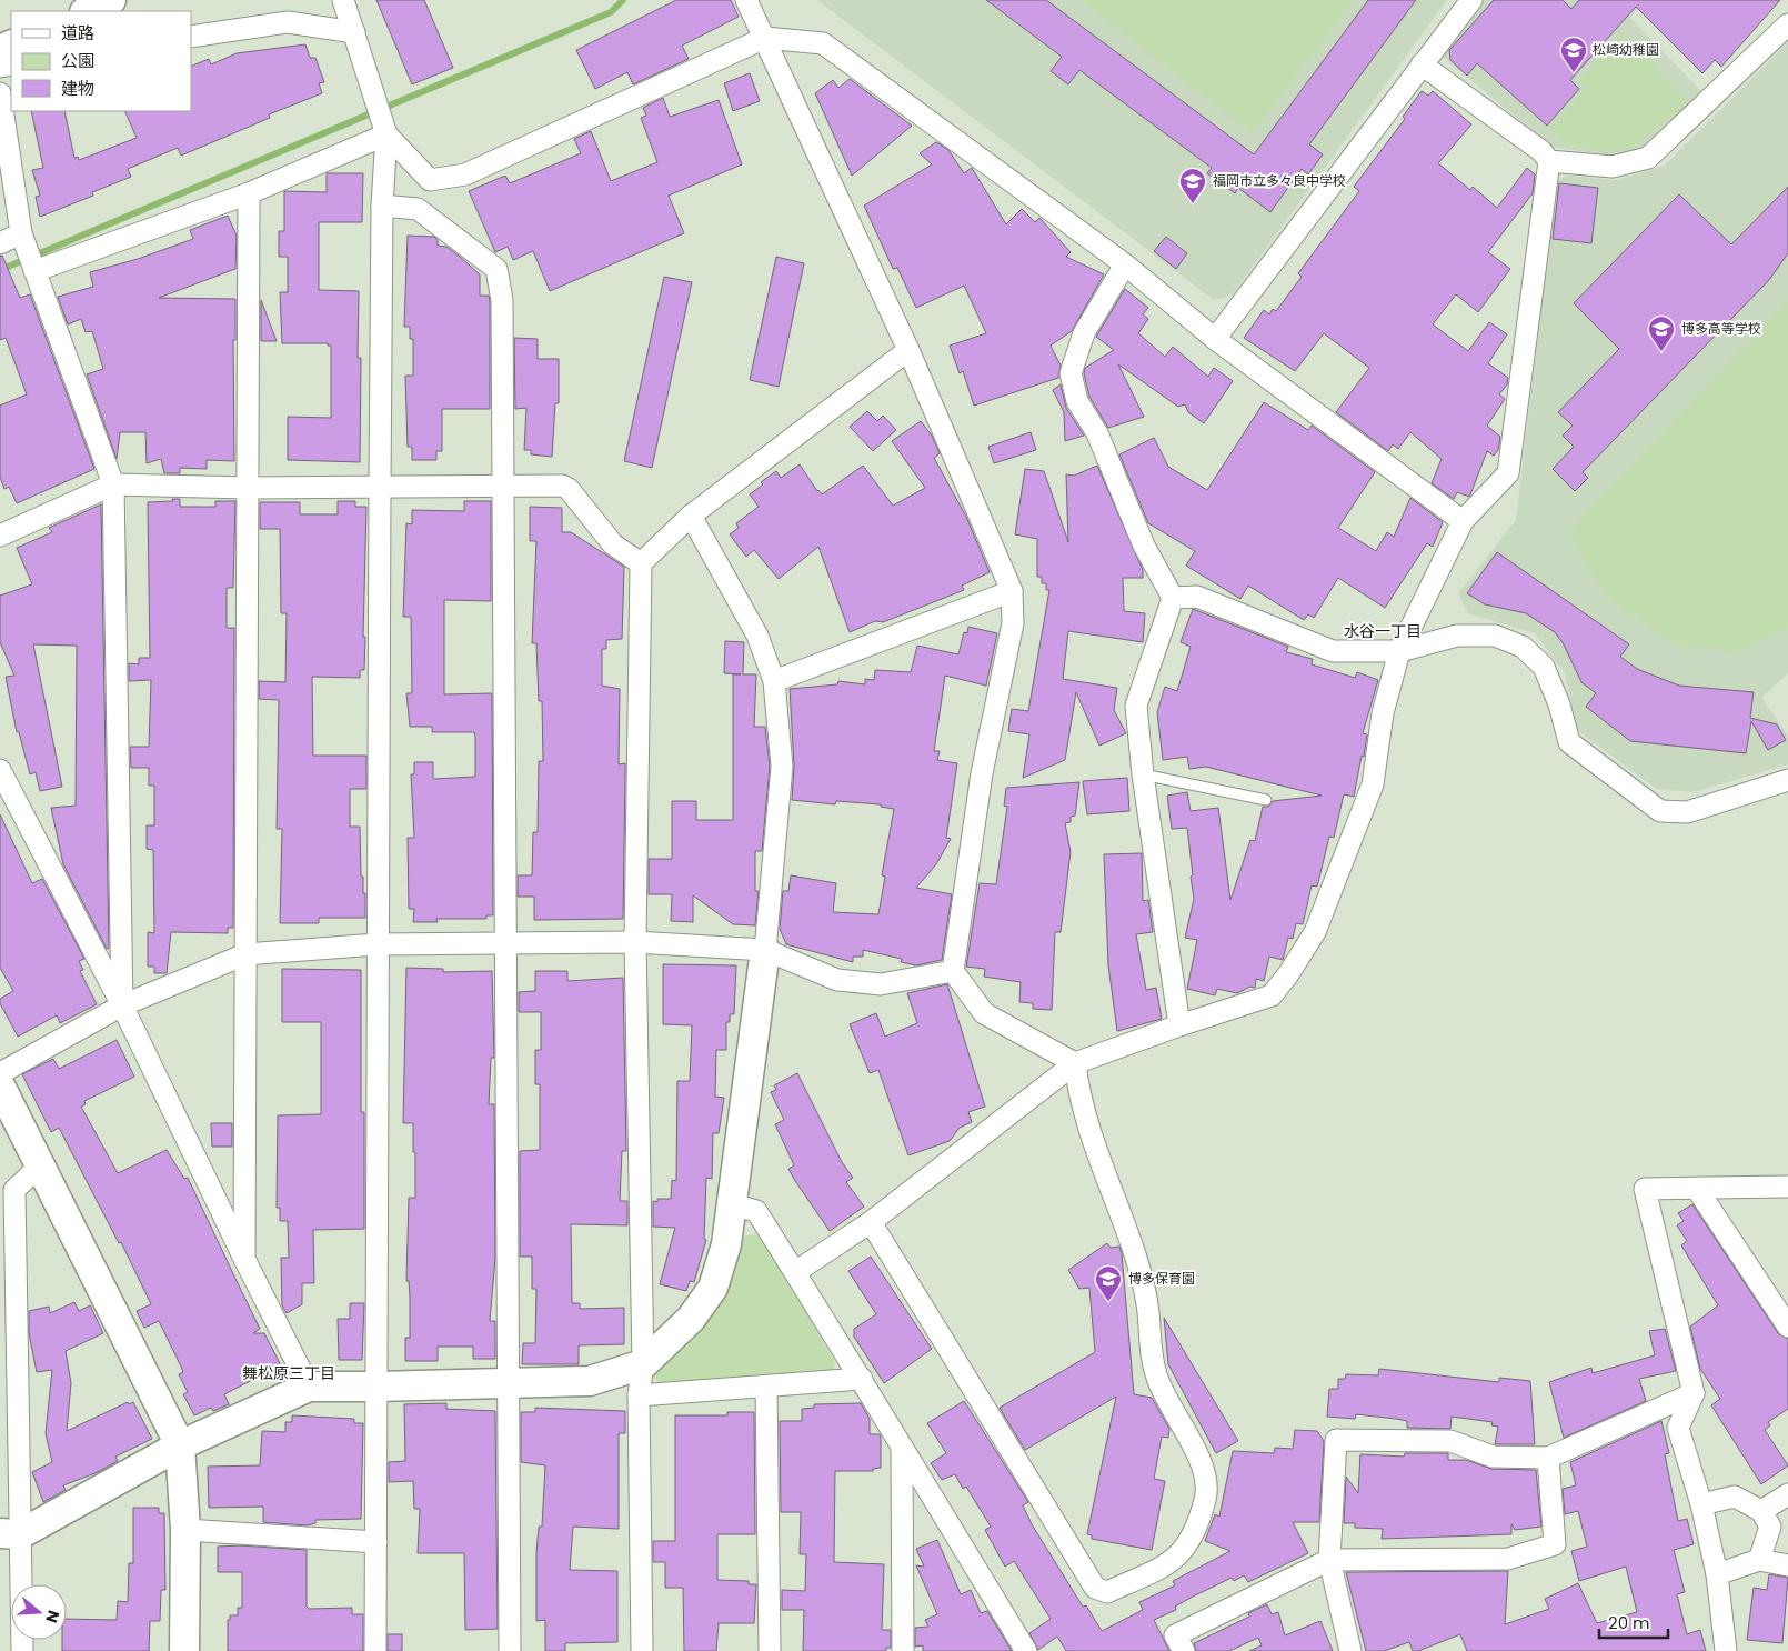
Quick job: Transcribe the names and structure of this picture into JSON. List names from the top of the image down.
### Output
{
  "districts": ["水谷一丁目", "舞松原三丁目"],
  "places": {
    "school or university": [
      "松崎幼稚園",
      "福岡市立多々良中学校",
      "博多高等学校",
      "博多保育園"
    ]
  },
  "legend": ["道路", "公園", "建物"],
  "scale_bar": "20 m",
  "north": "right"
}
